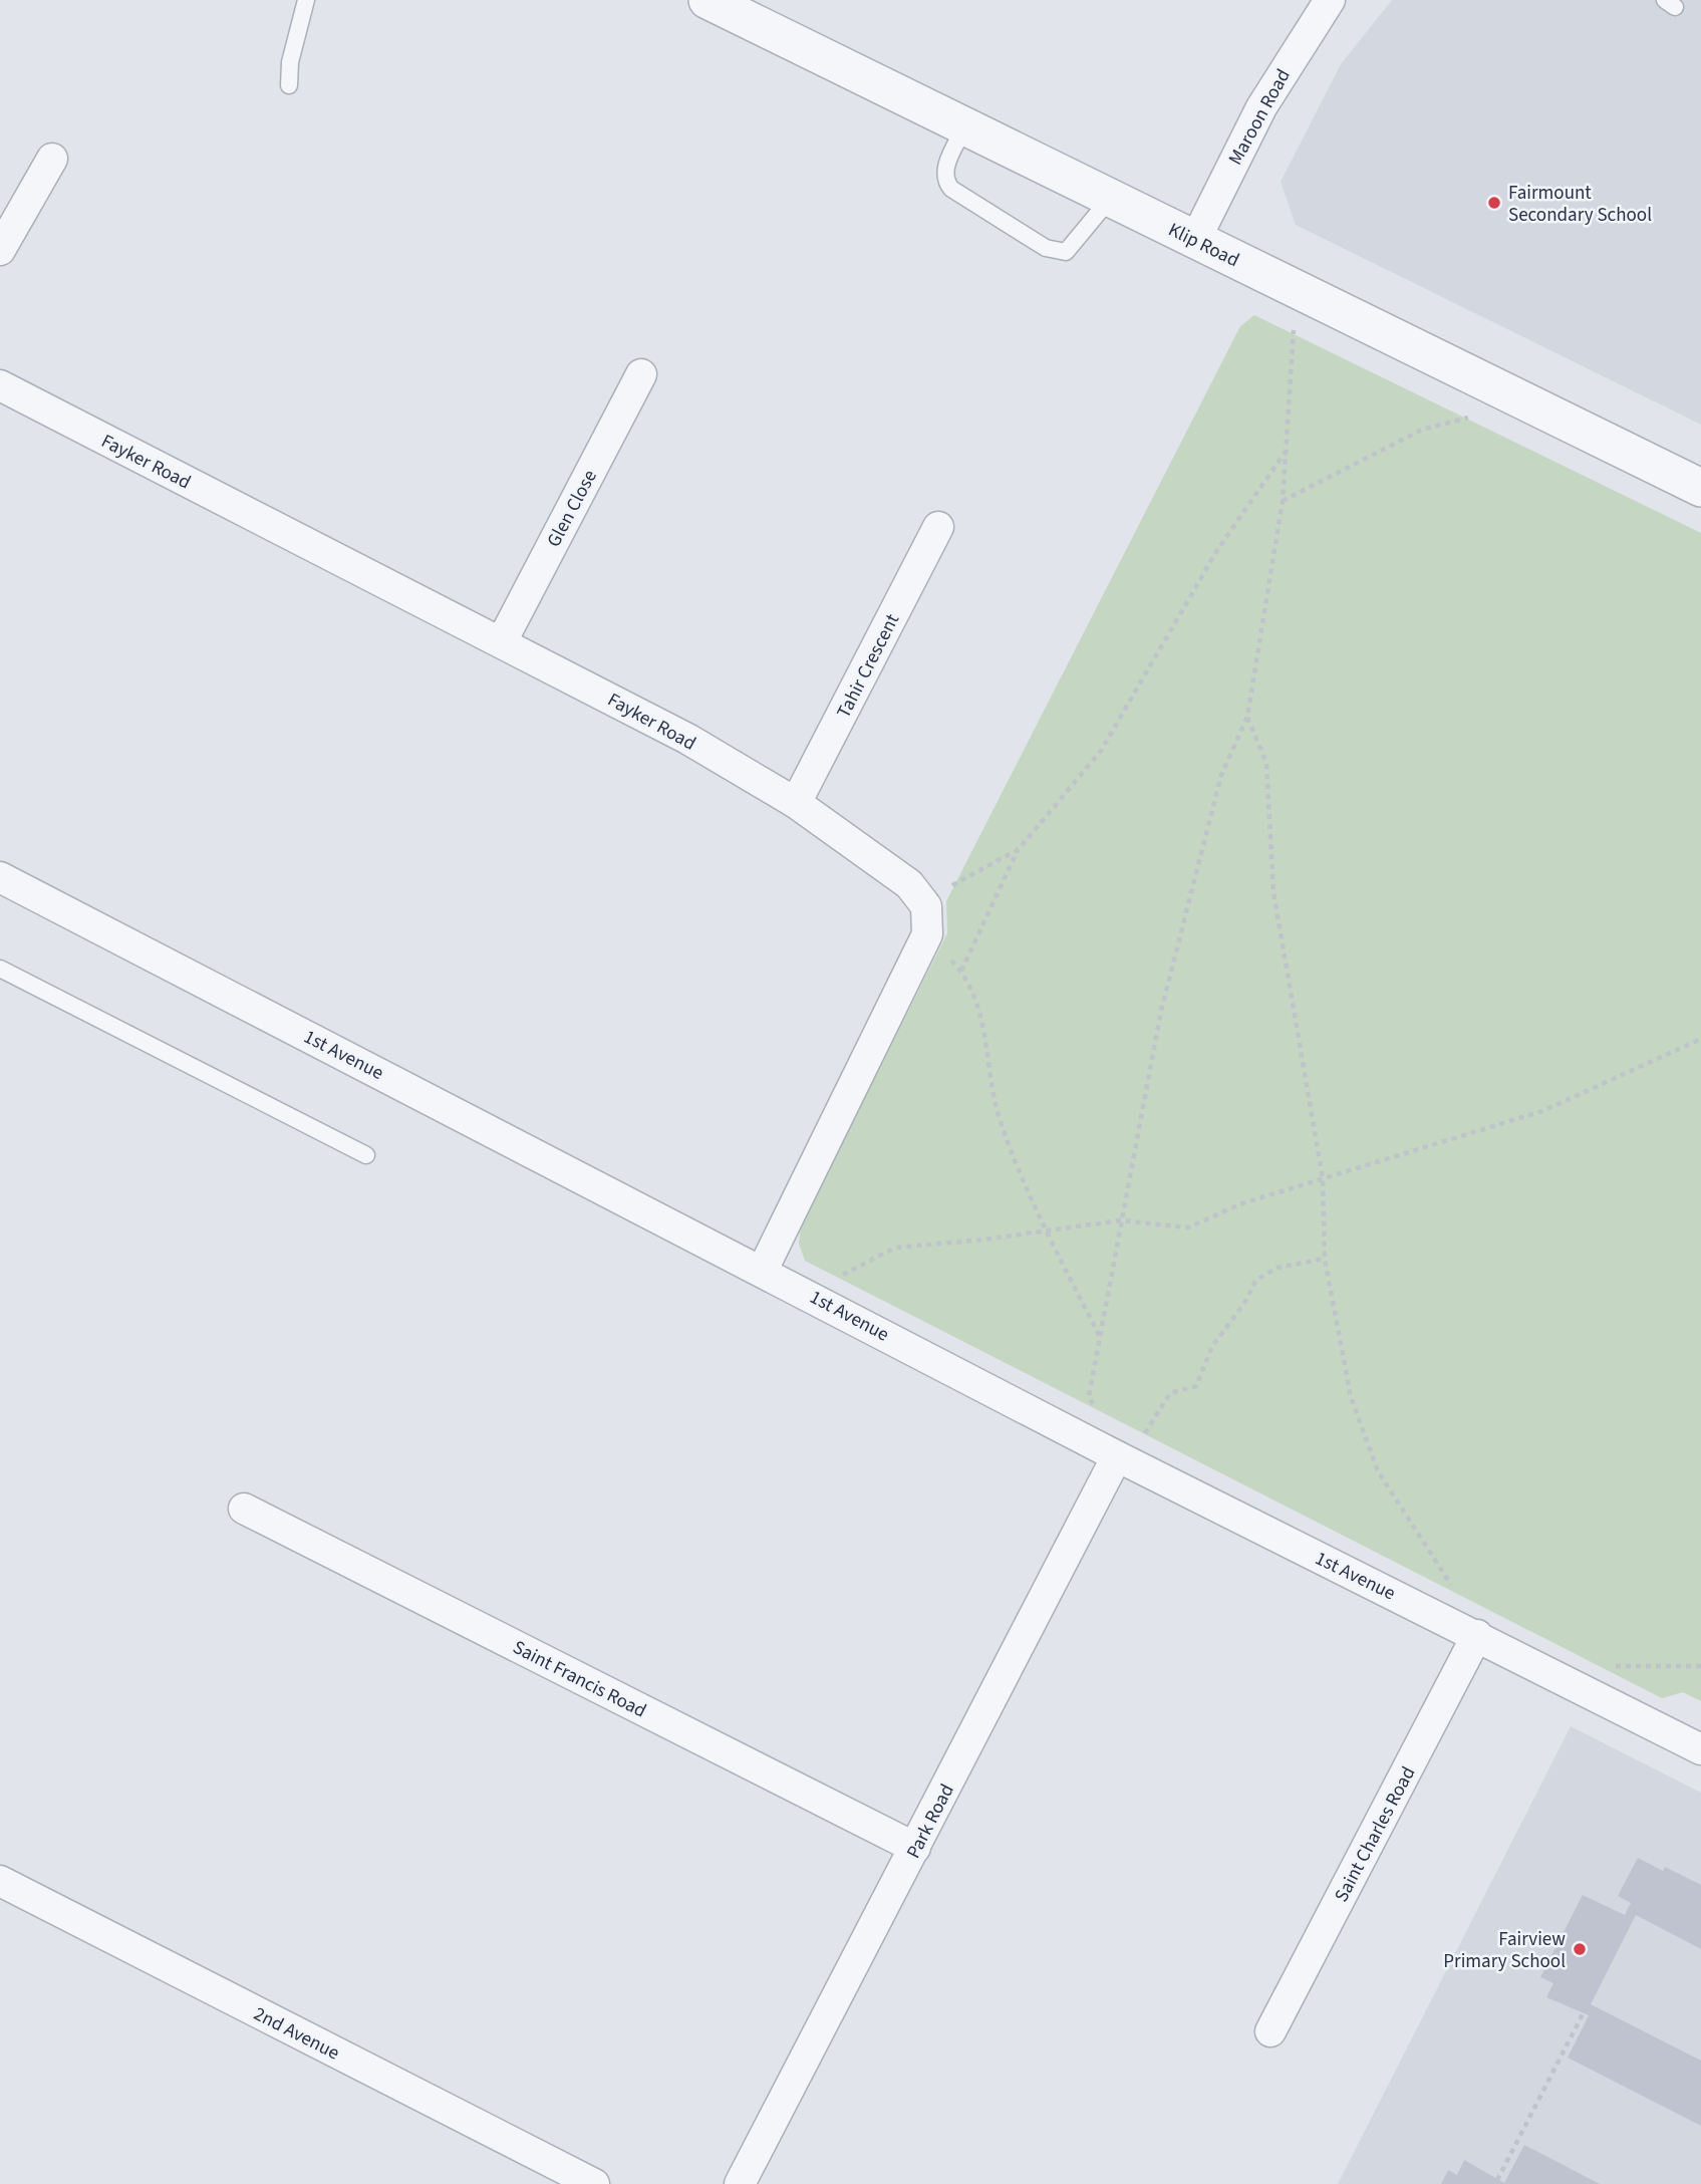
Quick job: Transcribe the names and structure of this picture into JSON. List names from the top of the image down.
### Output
{
  "streets": {
    "street": [
      "Maroon Road",
      "Klip Road",
      "Fayker Road",
      "Glen Close",
      "Tahir Crescent",
      "1st Avenue",
      "Saint Francis Road",
      "Park Road",
      "Saint Charles Road",
      "2nd Avenue"
    ]
  },
  "crossings": [
    ["Maroon Road", "Klip Road"],
    ["Fayker Road", "Glen Close"],
    ["Fayker Road", "Tahir Crescent"],
    ["1st Avenue", "Park Road"],
    ["1st Avenue", "Saint Charles Road"],
    ["Saint Francis Road", "Park Road"]
  ],
  "places": ["Fairmount Secondary School", "Fairview Primary School"]
}
